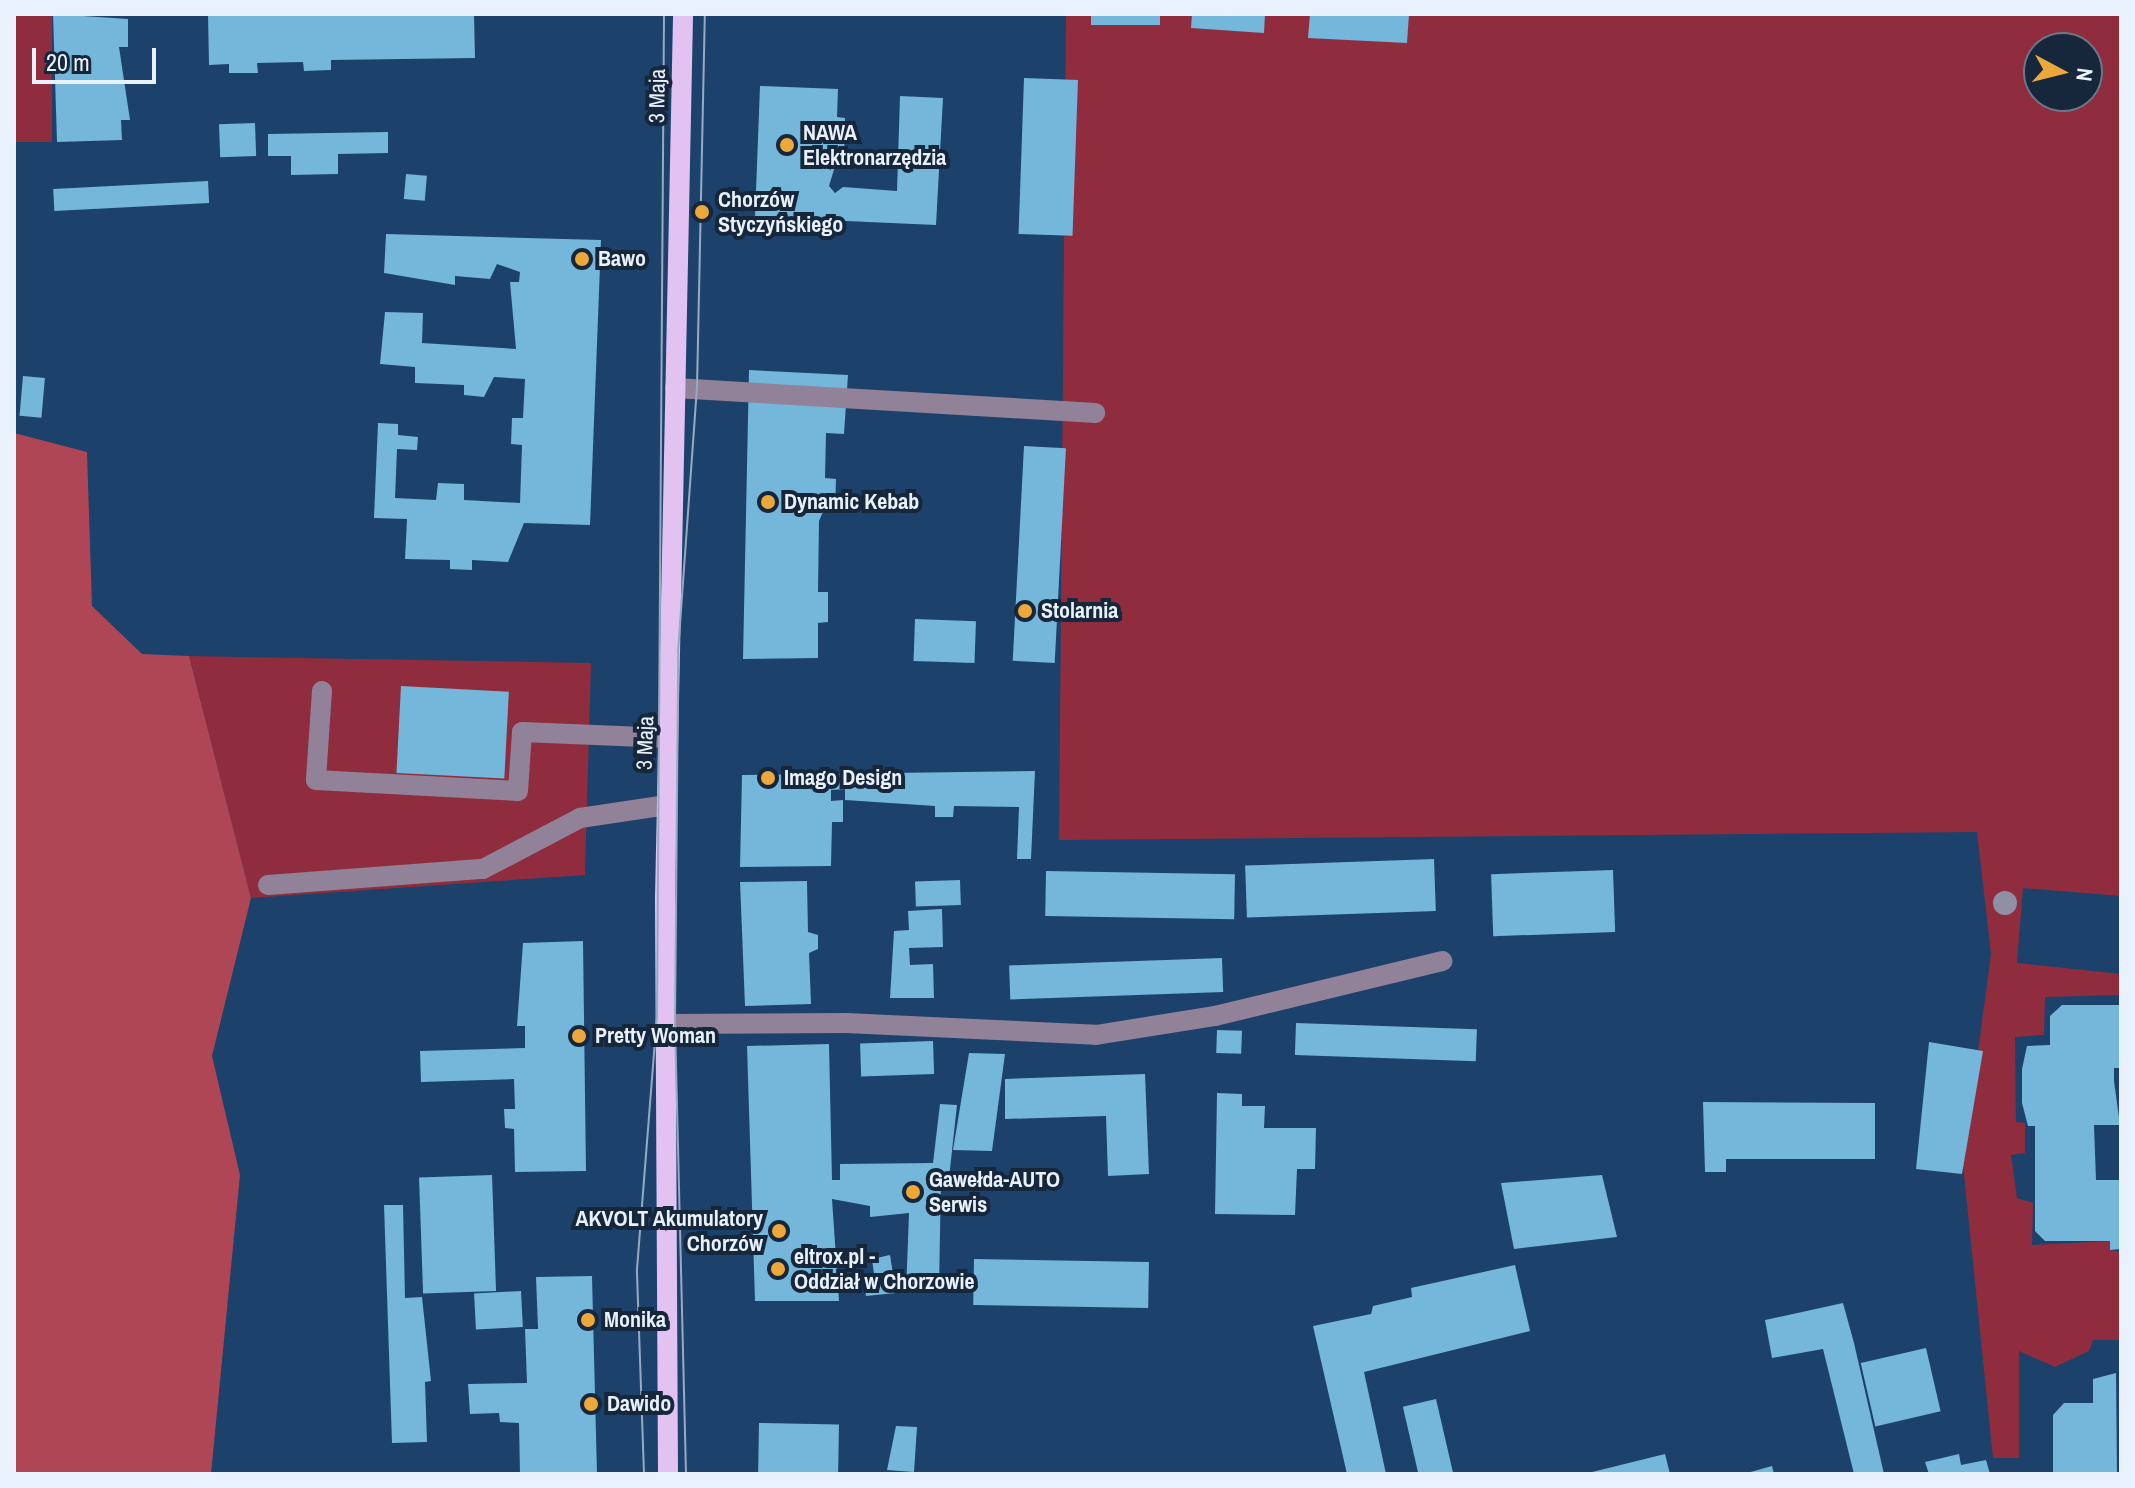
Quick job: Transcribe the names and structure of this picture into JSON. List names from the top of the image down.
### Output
{
  "streets": {
    "main road": ["3 Maja"]
  },
  "places": [
    "NAWA Elektronarzędzia",
    "Chorzów Styczyńskiego",
    "Bawo",
    "Dynamic Kebab",
    "Stolarnia",
    "Imago Design",
    "Pretty Woman",
    "Gawełda-AUTO Serwis",
    "AKVOLT Akumulatory Chorzów",
    "eltrox.pl - Oddział w Chorzowie",
    "Monika",
    "Dawido"
  ],
  "scale_bar": "20 m",
  "north": "right"
}
